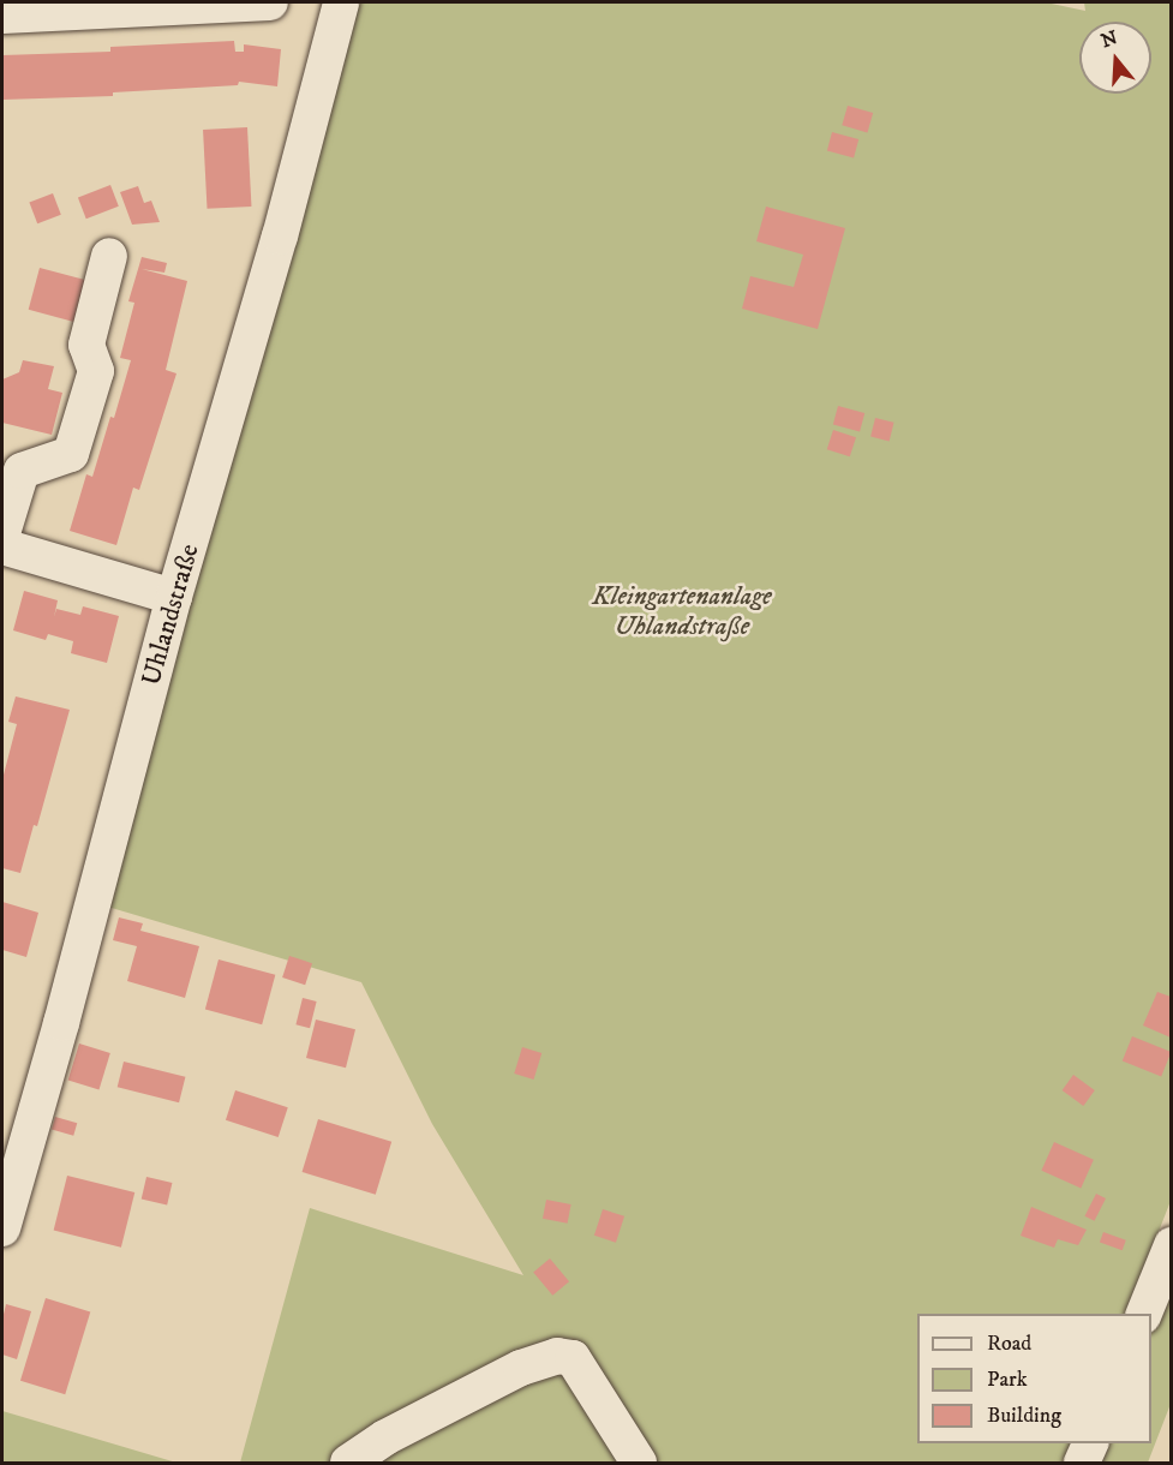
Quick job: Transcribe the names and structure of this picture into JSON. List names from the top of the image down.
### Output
{
  "streets": {
    "street": ["Uhlandstraße"]
  },
  "parks": ["Kleingartenanlage Uhlandstraße"],
  "legend": ["Road", "Park", "Building"],
  "north": "top"
}
